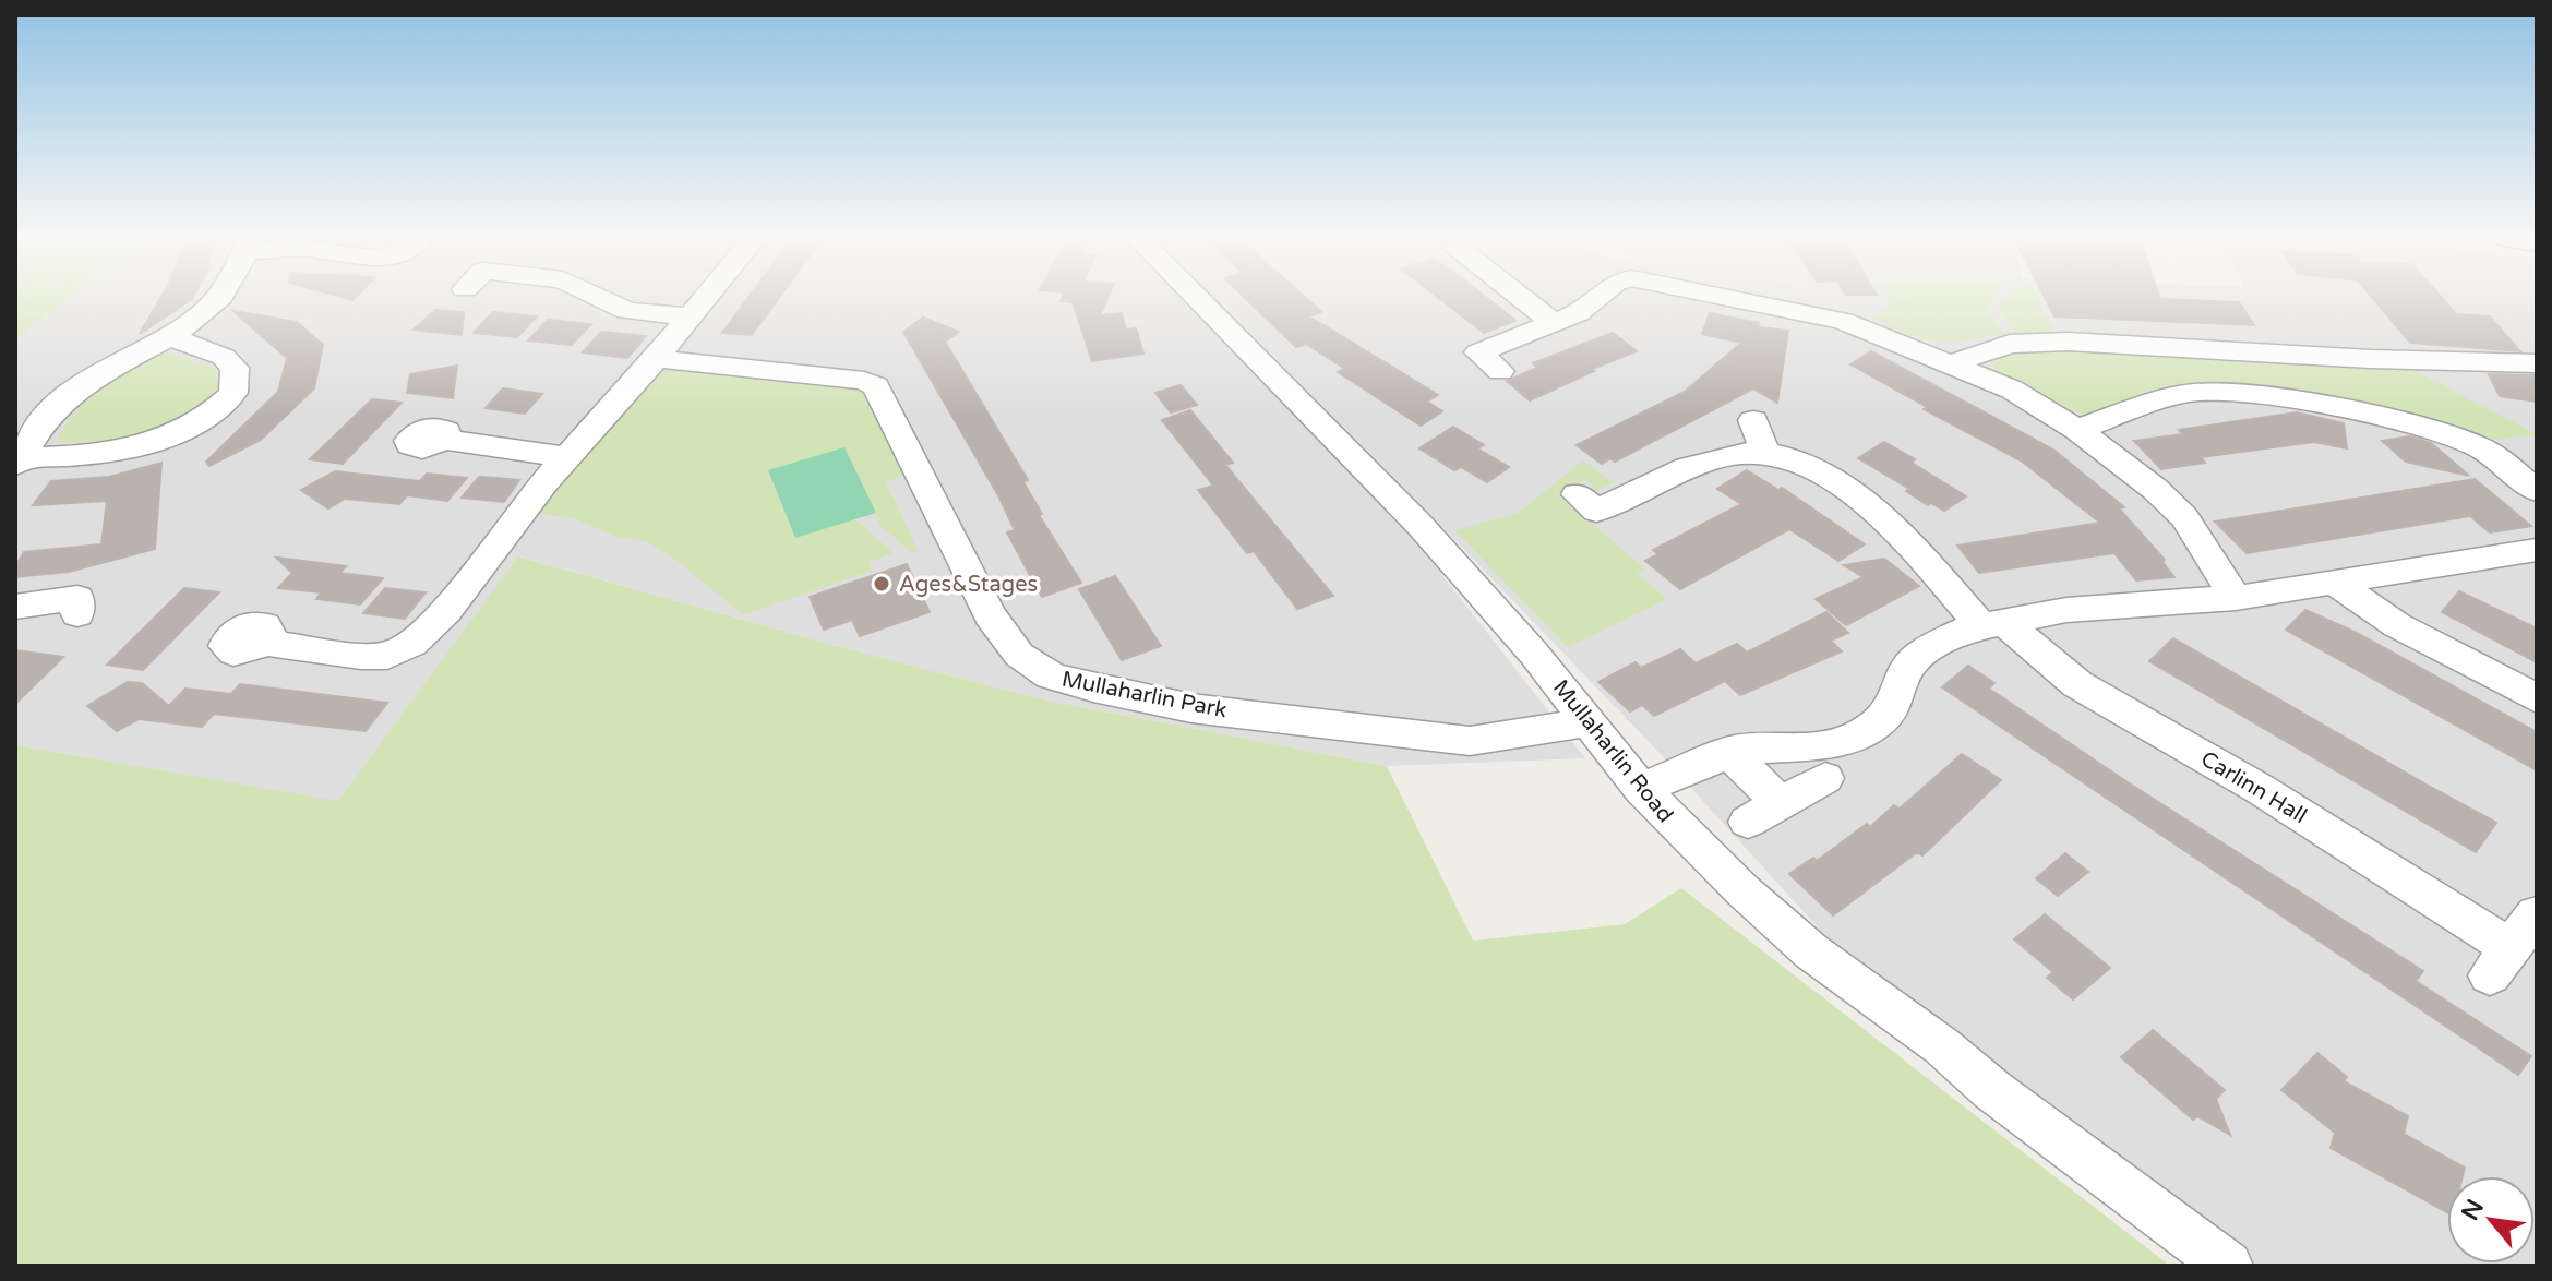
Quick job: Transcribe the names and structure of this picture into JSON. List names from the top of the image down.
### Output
{
  "streets": {
    "street": ["Mullaharlin Park", "Mullaharlin Road", "Carlinn Hall"]
  },
  "crossings": [
    ["Mullaharlin Park", "Mullaharlin Road"]
  ],
  "places": ["Ages&Stages"],
  "north": "top left"
}
